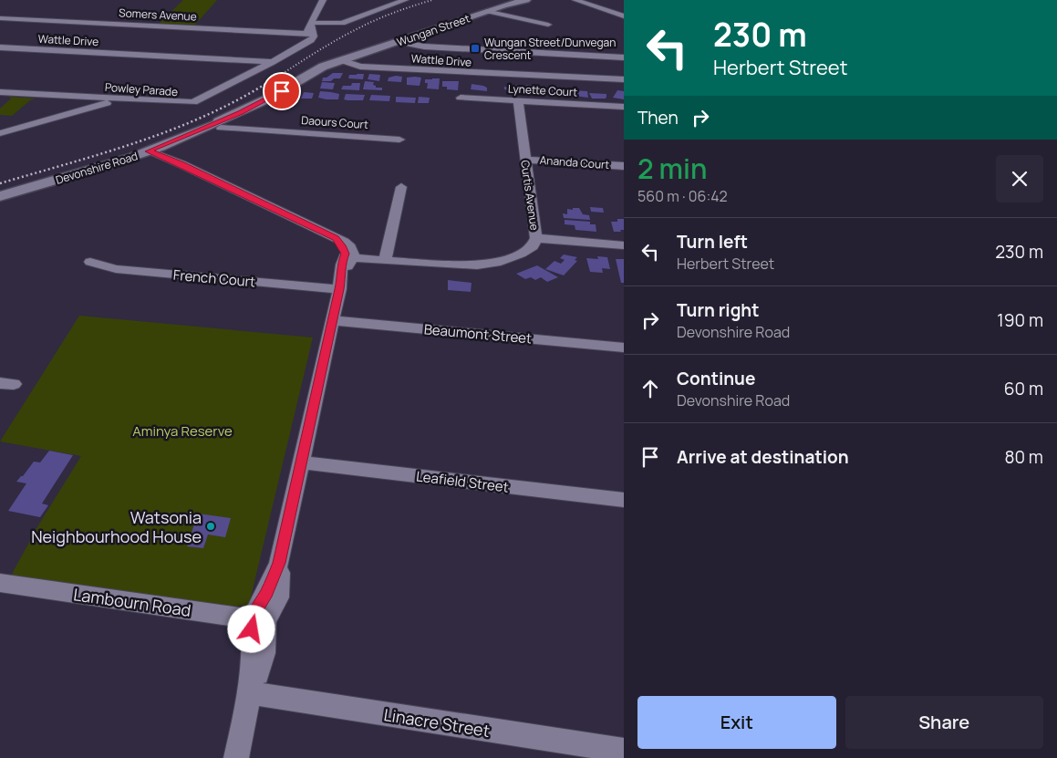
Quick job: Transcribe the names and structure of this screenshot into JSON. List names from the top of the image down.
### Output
{
  "streets": {
    "street": [
      "Somers Avenue",
      "Wungan Street",
      "Wattle Drive",
      "Powley Parade",
      "Lynette Court",
      "Daours Court",
      "Ananda Court",
      "Devonshire Road",
      "Curtis Avenue",
      "French Court",
      "Beaumont Street",
      "Leafield Street",
      "Lambourn Road",
      "Linacre Street"
    ]
  },
  "crossings": [
    ["Somers Avenue", "Powley Parade"],
    ["Wungan Street", "Wattle Drive"],
    ["Wungan Street", "Devonshire Road"],
    ["Wattle Drive", "Powley Parade"],
    ["Wattle Drive", "Devonshire Road"],
    ["Lynette Court", "Curtis Avenue"],
    ["Daours Court", "Devonshire Road"],
    ["Ananda Court", "Curtis Avenue"]
  ],
  "parks": ["Aminya Reserve"],
  "places": {
    "transit": ["Wungan Street/Dunvegan Crescent"],
    "other": ["Watsonia Neighbourhood House"]
  },
  "page": {
    "turn": ["230 m", "Herbert Street"],
    "then": "Then",
    "heading": ["2 min", "560 m · 06:42"],
    "list": [
      {
        "name": "Turn left",
        "note": "Herbert Street",
        "value": "230 m"
      },
      {
        "name": "Turn right",
        "note": "Devonshire Road",
        "value": "190 m"
      },
      {
        "name": "Continue",
        "note": "Devonshire Road",
        "value": "60 m"
      },
      {
        "name": "Arrive at destination",
        "value": "80 m"
      }
    ],
    "buttons": ["Exit", "Share"]
  }
}
